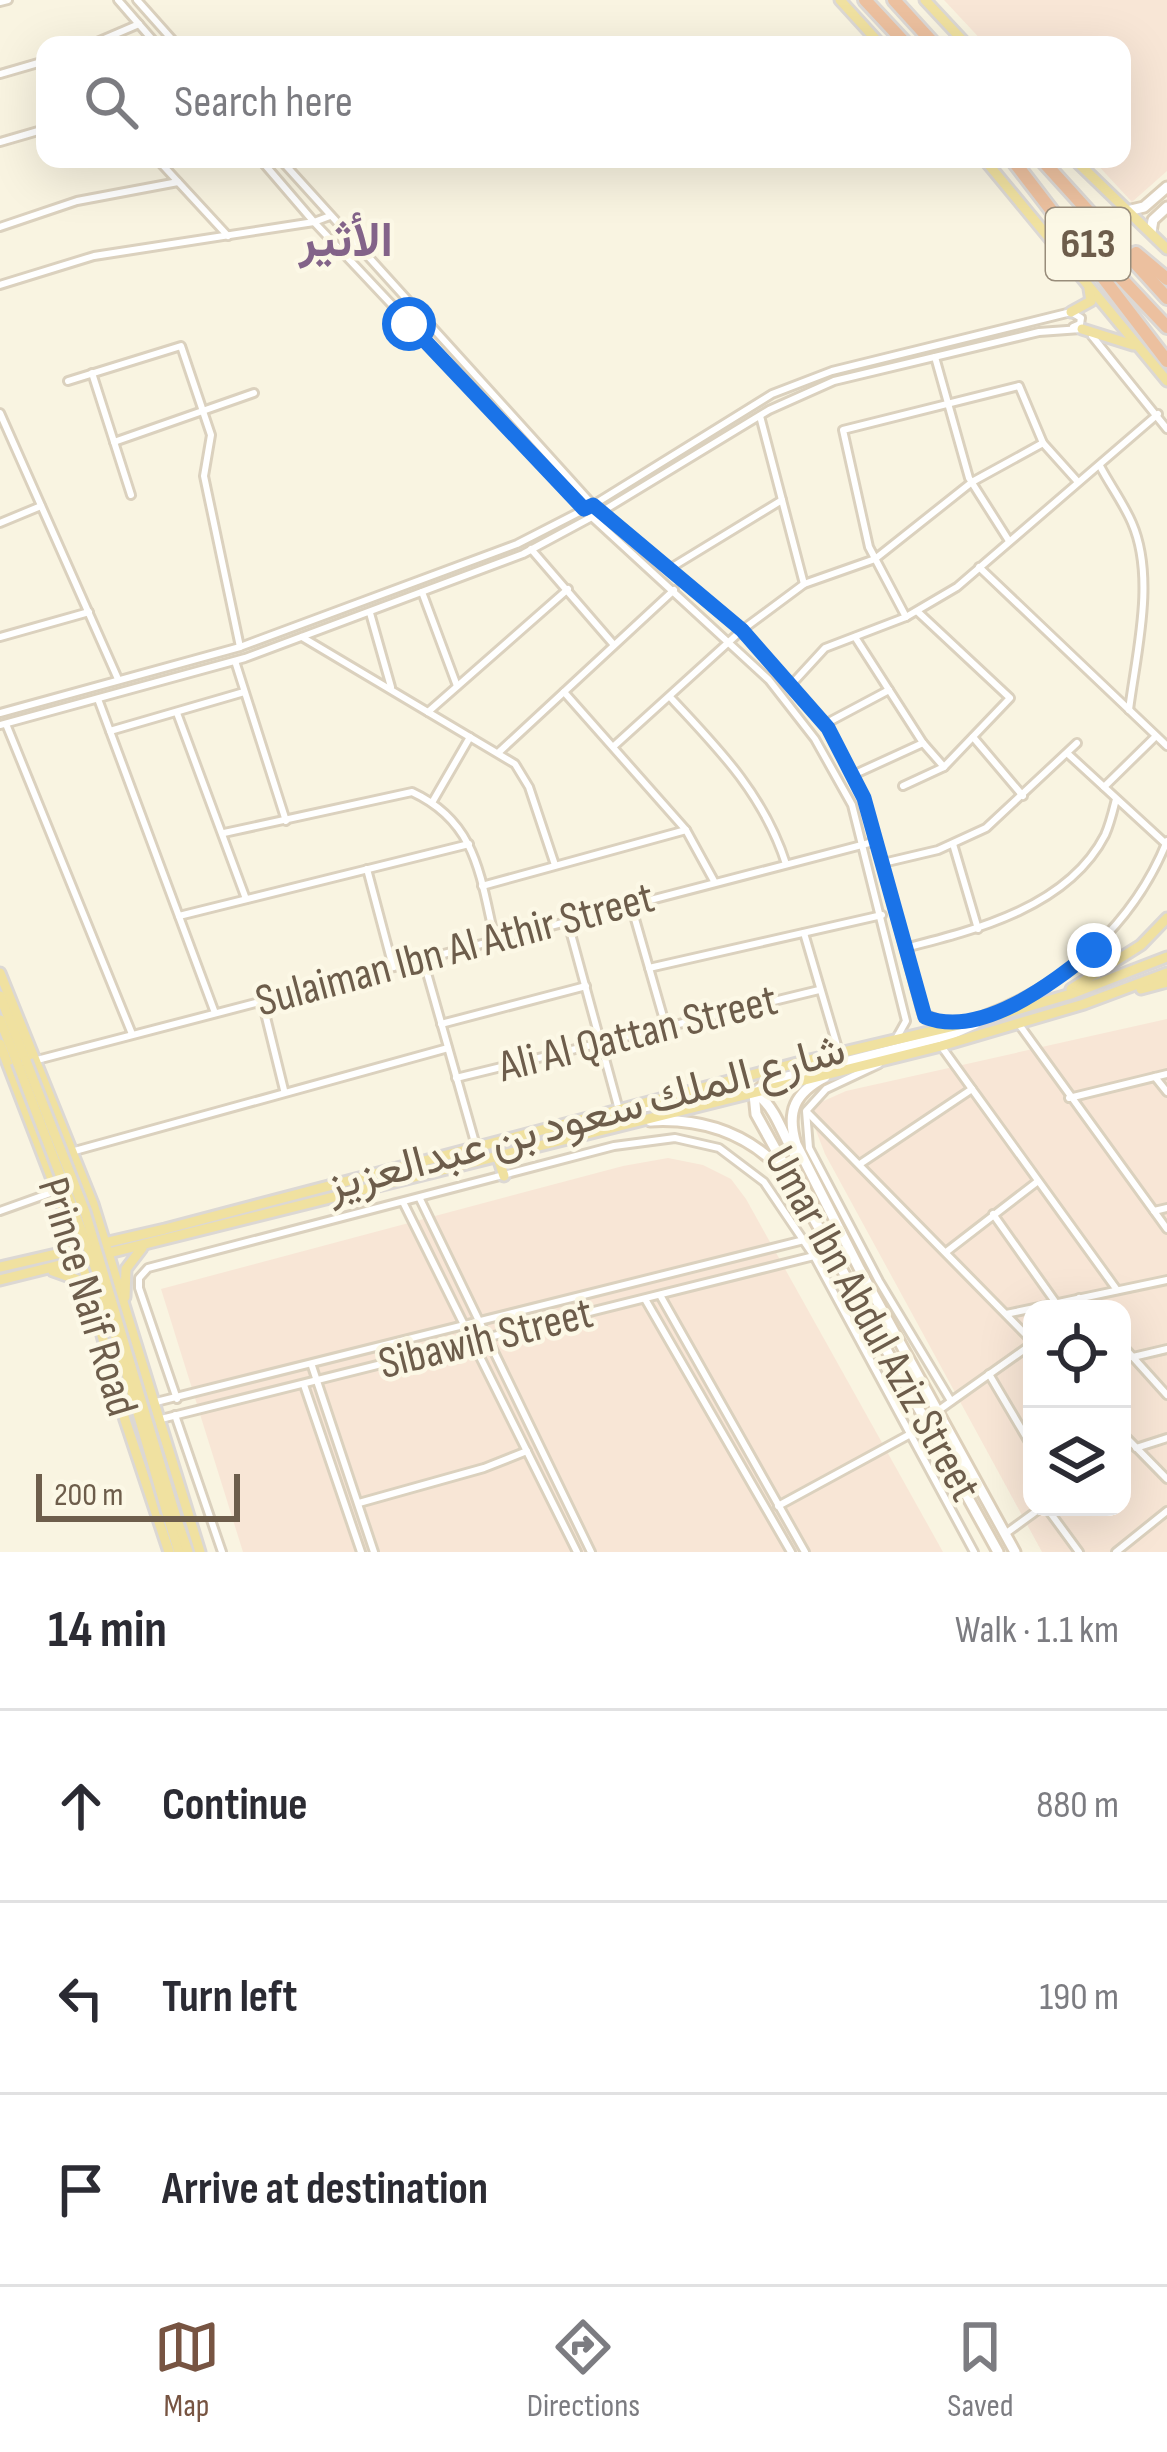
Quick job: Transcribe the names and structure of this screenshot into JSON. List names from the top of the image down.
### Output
{
  "streets": {
    "highway": ["613"],
    "main road": ["شارع الملك سعود بن عبدالعزيز", "Prince Naif Road", "Umar Ibn Abdul Aziz Street"],
    "street": ["Sulaiman Ibn Al Athir Street", "Ali Al Qattan Street", "Sibawih Street"]
  },
  "crossings": [
    ["Sulaiman Ibn Al Athir Street", "Prince Naif Road"],
    ["شارع الملك سعود بن عبدالعزيز", "Prince Naif Road"],
    ["شارع الملك سعود بن عبدالعزيز", "Umar Ibn Abdul Aziz Street"],
    ["Prince Naif Road", "Sibawih Street"]
  ],
  "districts": ["الأثير"],
  "scale_bar": "200 m",
  "page": {
    "search": "Search here",
    "scale": "200 m",
    "heading": ["14 min", "Walk · 1.1 km"],
    "list": [
      ["Continue", "880 m"],
      ["Turn left", "190 m"],
      "Arrive at destination"
    ],
    "nav": ["Map", "Directions", "Saved"]
  }
}
